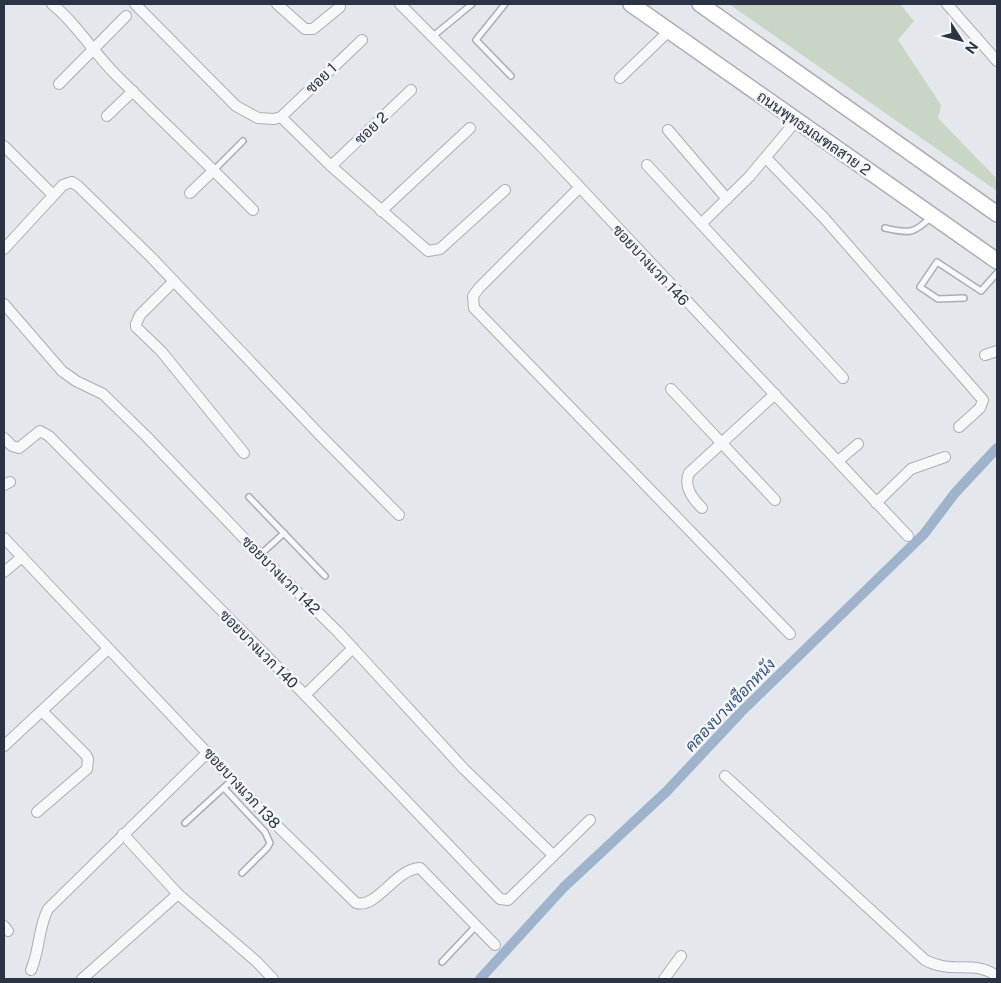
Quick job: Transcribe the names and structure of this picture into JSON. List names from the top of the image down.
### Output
{
  "streets": {
    "main road": ["ถนนพุทธมณฑลสาย 2"],
    "street": [
      "ซอย 1",
      "ซอย 2",
      "ซอยบางแวก 146",
      "ซอยบางแวก 142",
      "ซอยบางแวก 140",
      "ซอยบางแวก 138"
    ]
  },
  "crossings": [
    ["ซอยบางแวก 142", "ซอยบางแวก 140"]
  ],
  "water": ["คลองบางเชือกหนัง"],
  "north": "bottom right"
}
